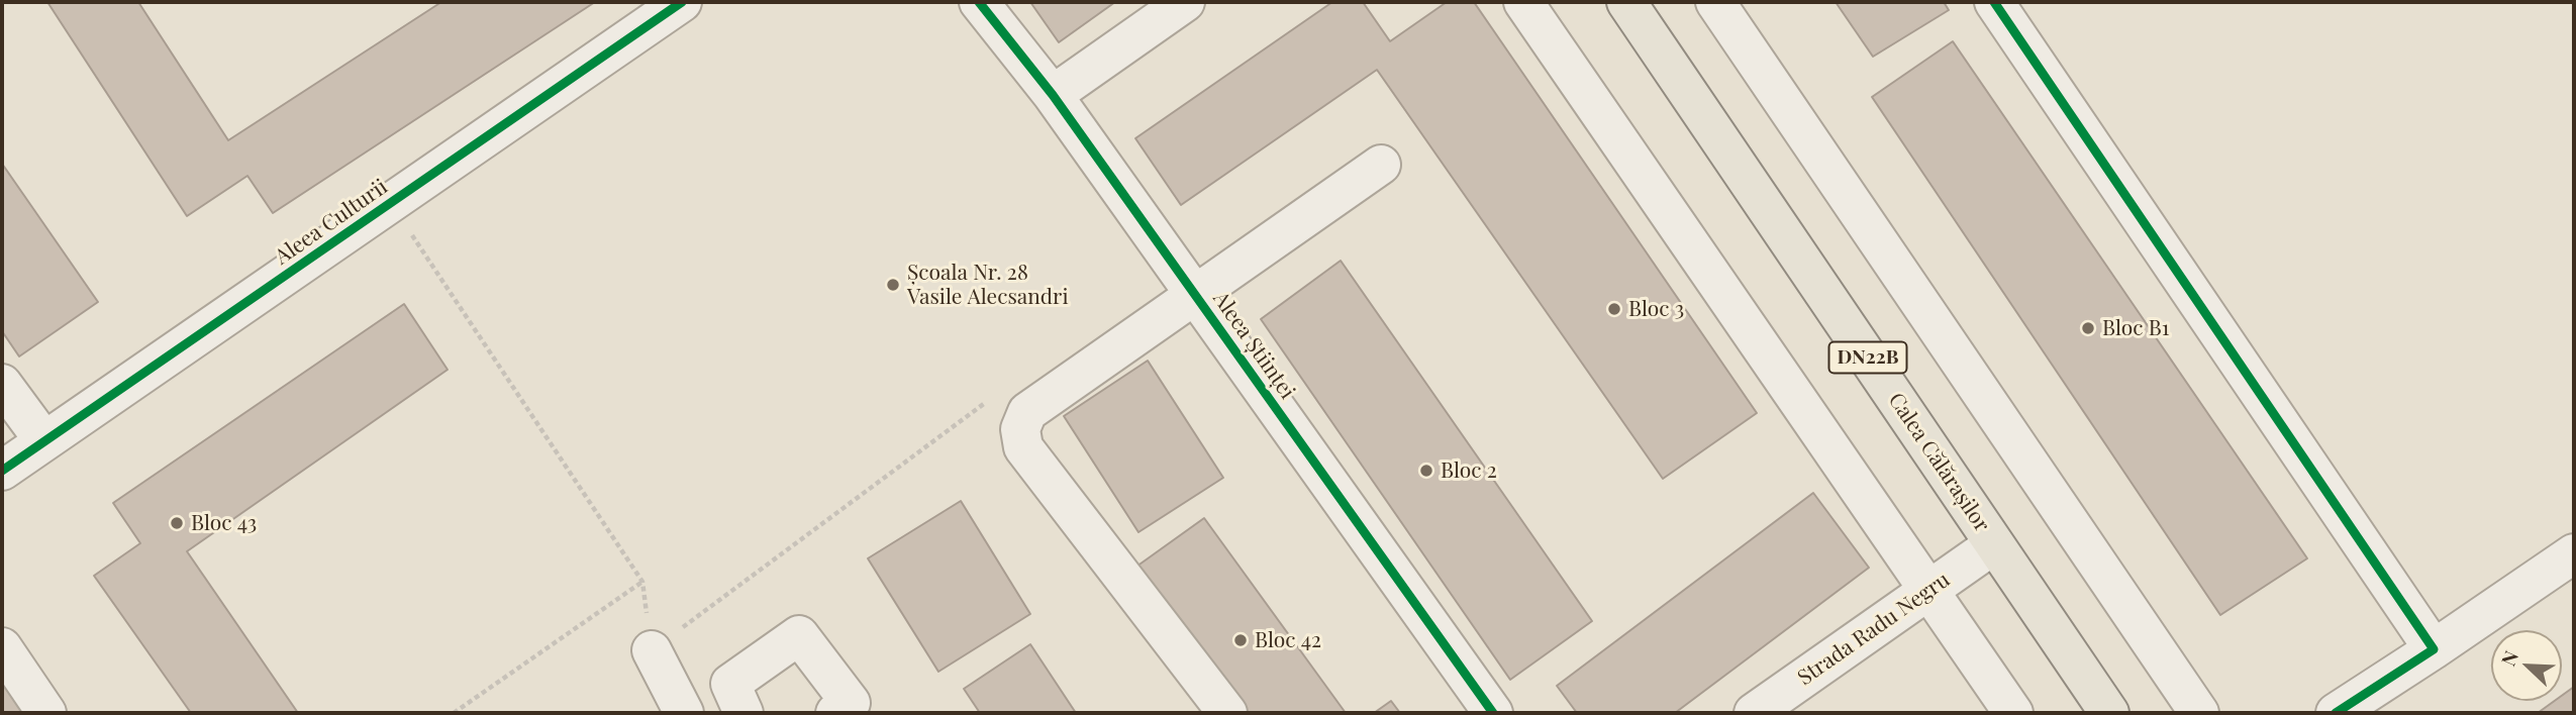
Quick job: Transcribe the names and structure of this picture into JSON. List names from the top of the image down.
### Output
{
  "streets": {
    "main road": ["DN22B", "Calea Călărașilor"],
    "street": ["Aleea Culturii", "Aleea Științei", "Strada Radu Negru"]
  },
  "crossings": [
    ["Calea Călărașilor", "Strada Radu Negru"]
  ],
  "places": [
    "Școala Nr. 28 Vasile Alecsandri",
    "Bloc 3",
    "Bloc B1",
    "Bloc 2",
    "Bloc 43",
    "Bloc 42"
  ],
  "north": "top left"
}
